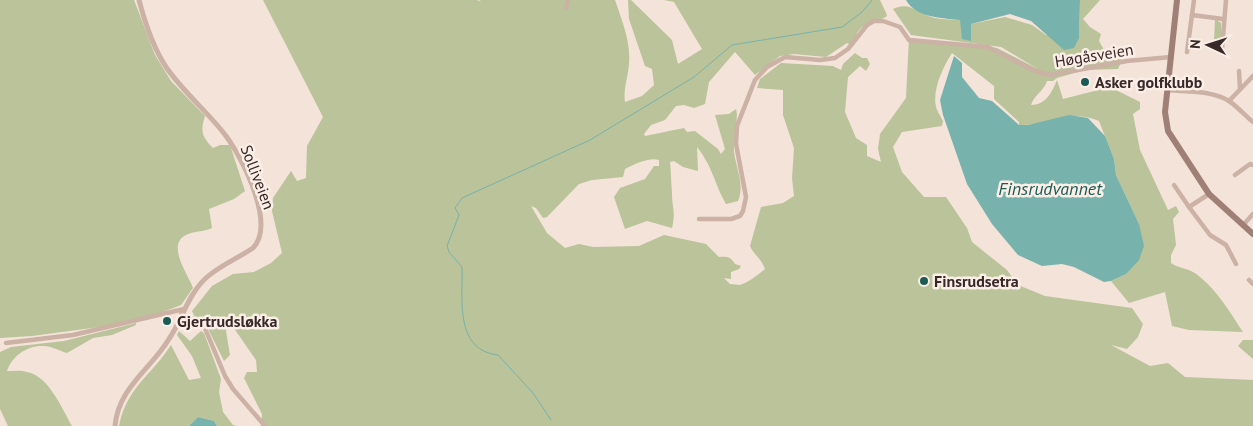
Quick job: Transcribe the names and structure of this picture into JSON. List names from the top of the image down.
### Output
{
  "streets": {
    "street": ["Høgåsveien", "Solliveien"]
  },
  "water": ["Finsrudvannet"],
  "places": ["Asker golfklubb", "Finsrudsetra", "Gjertrudsløkka"],
  "north": "left"
}
